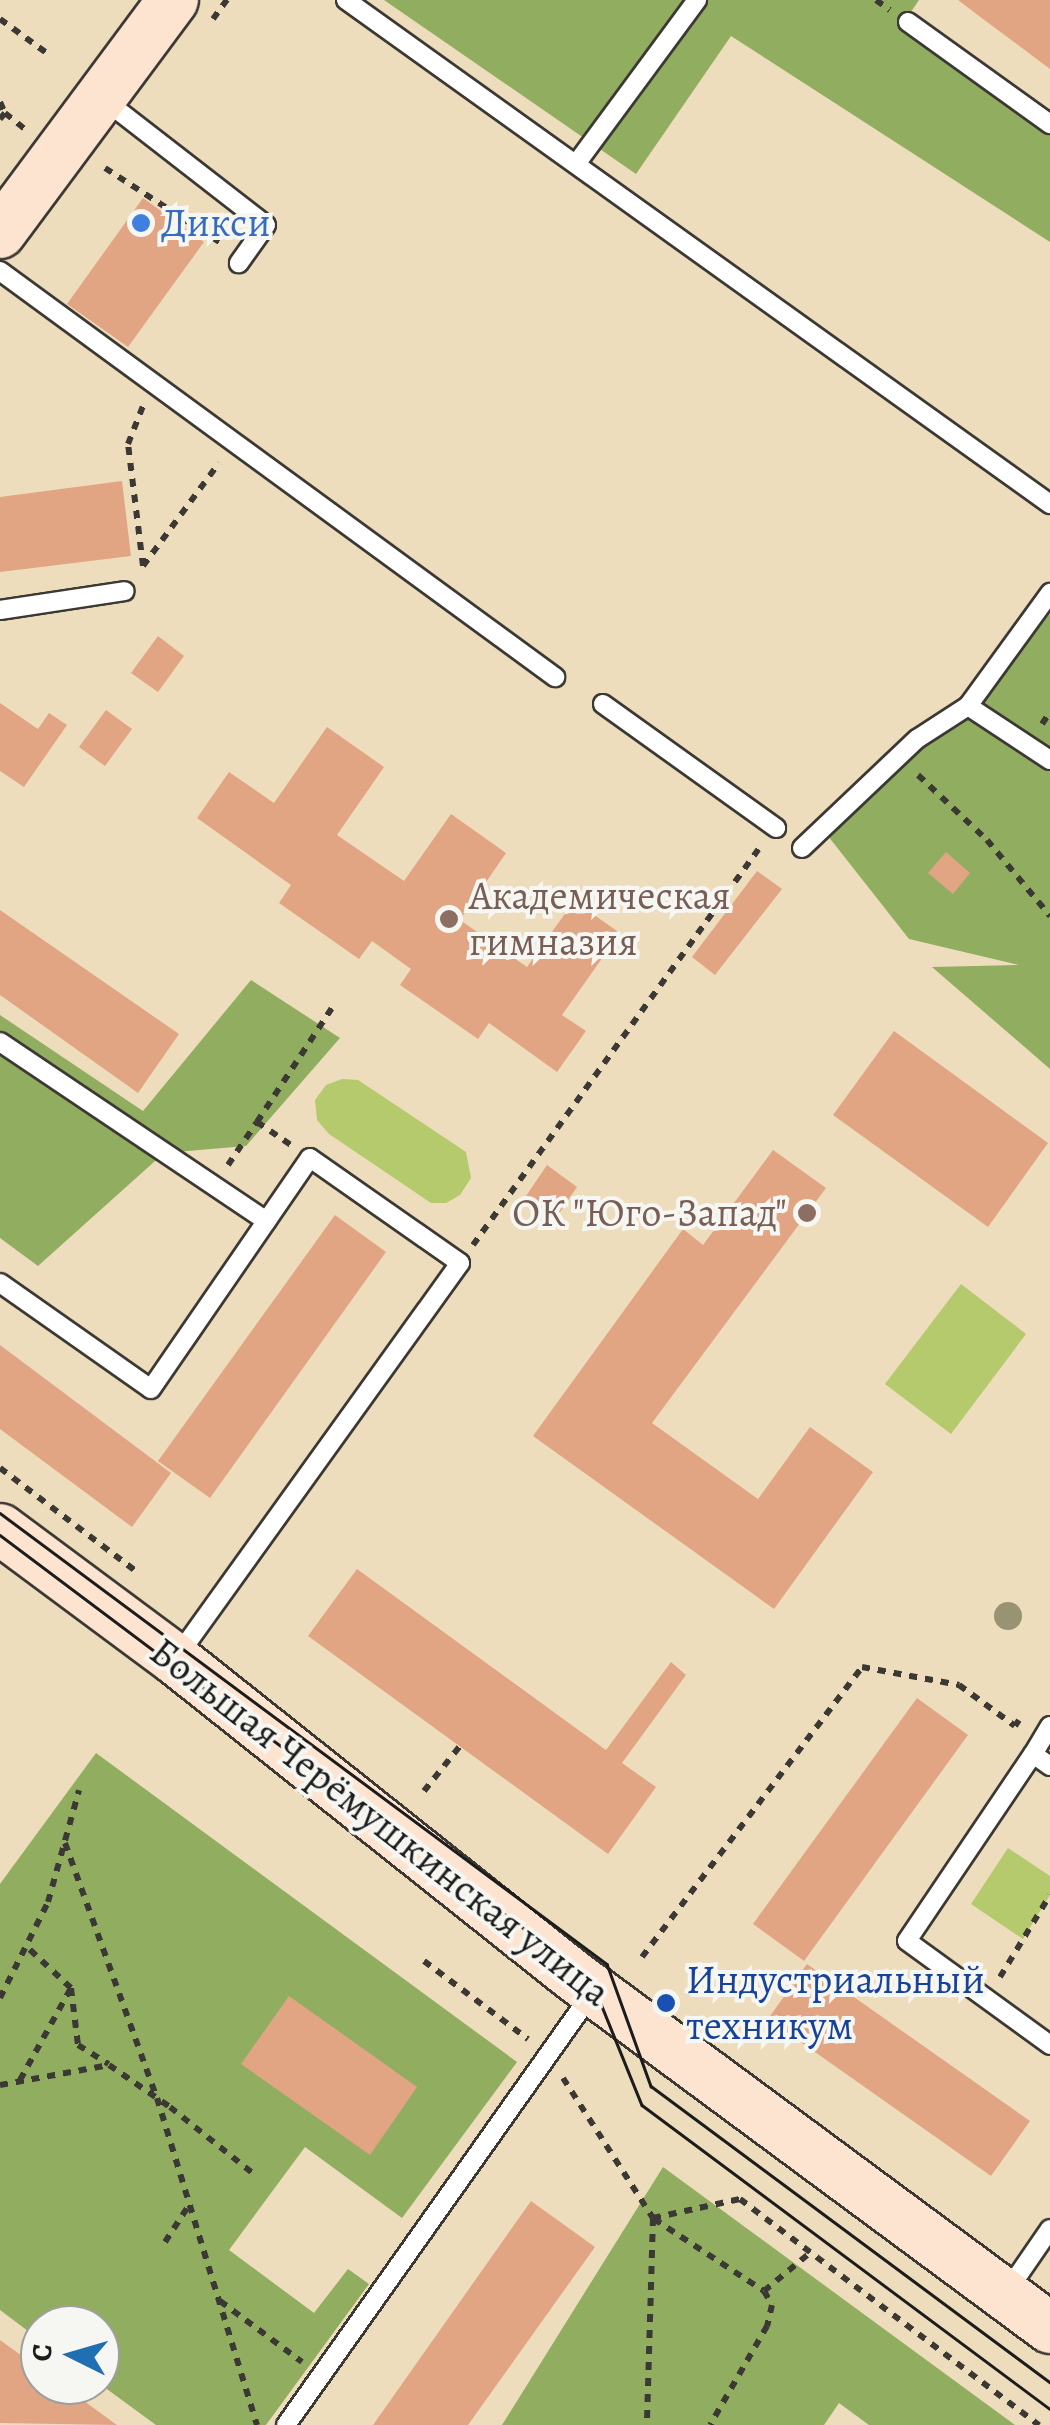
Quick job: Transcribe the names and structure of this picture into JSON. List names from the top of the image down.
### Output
{
  "streets": {
    "main road": ["Большая Черёмушкинская улица"]
  },
  "places": [
    "Дикси",
    "Академическая гимназия",
    "ОК \"Юго-Запад\"",
    "Индустриальный техникум"
  ],
  "north": "left"
}
